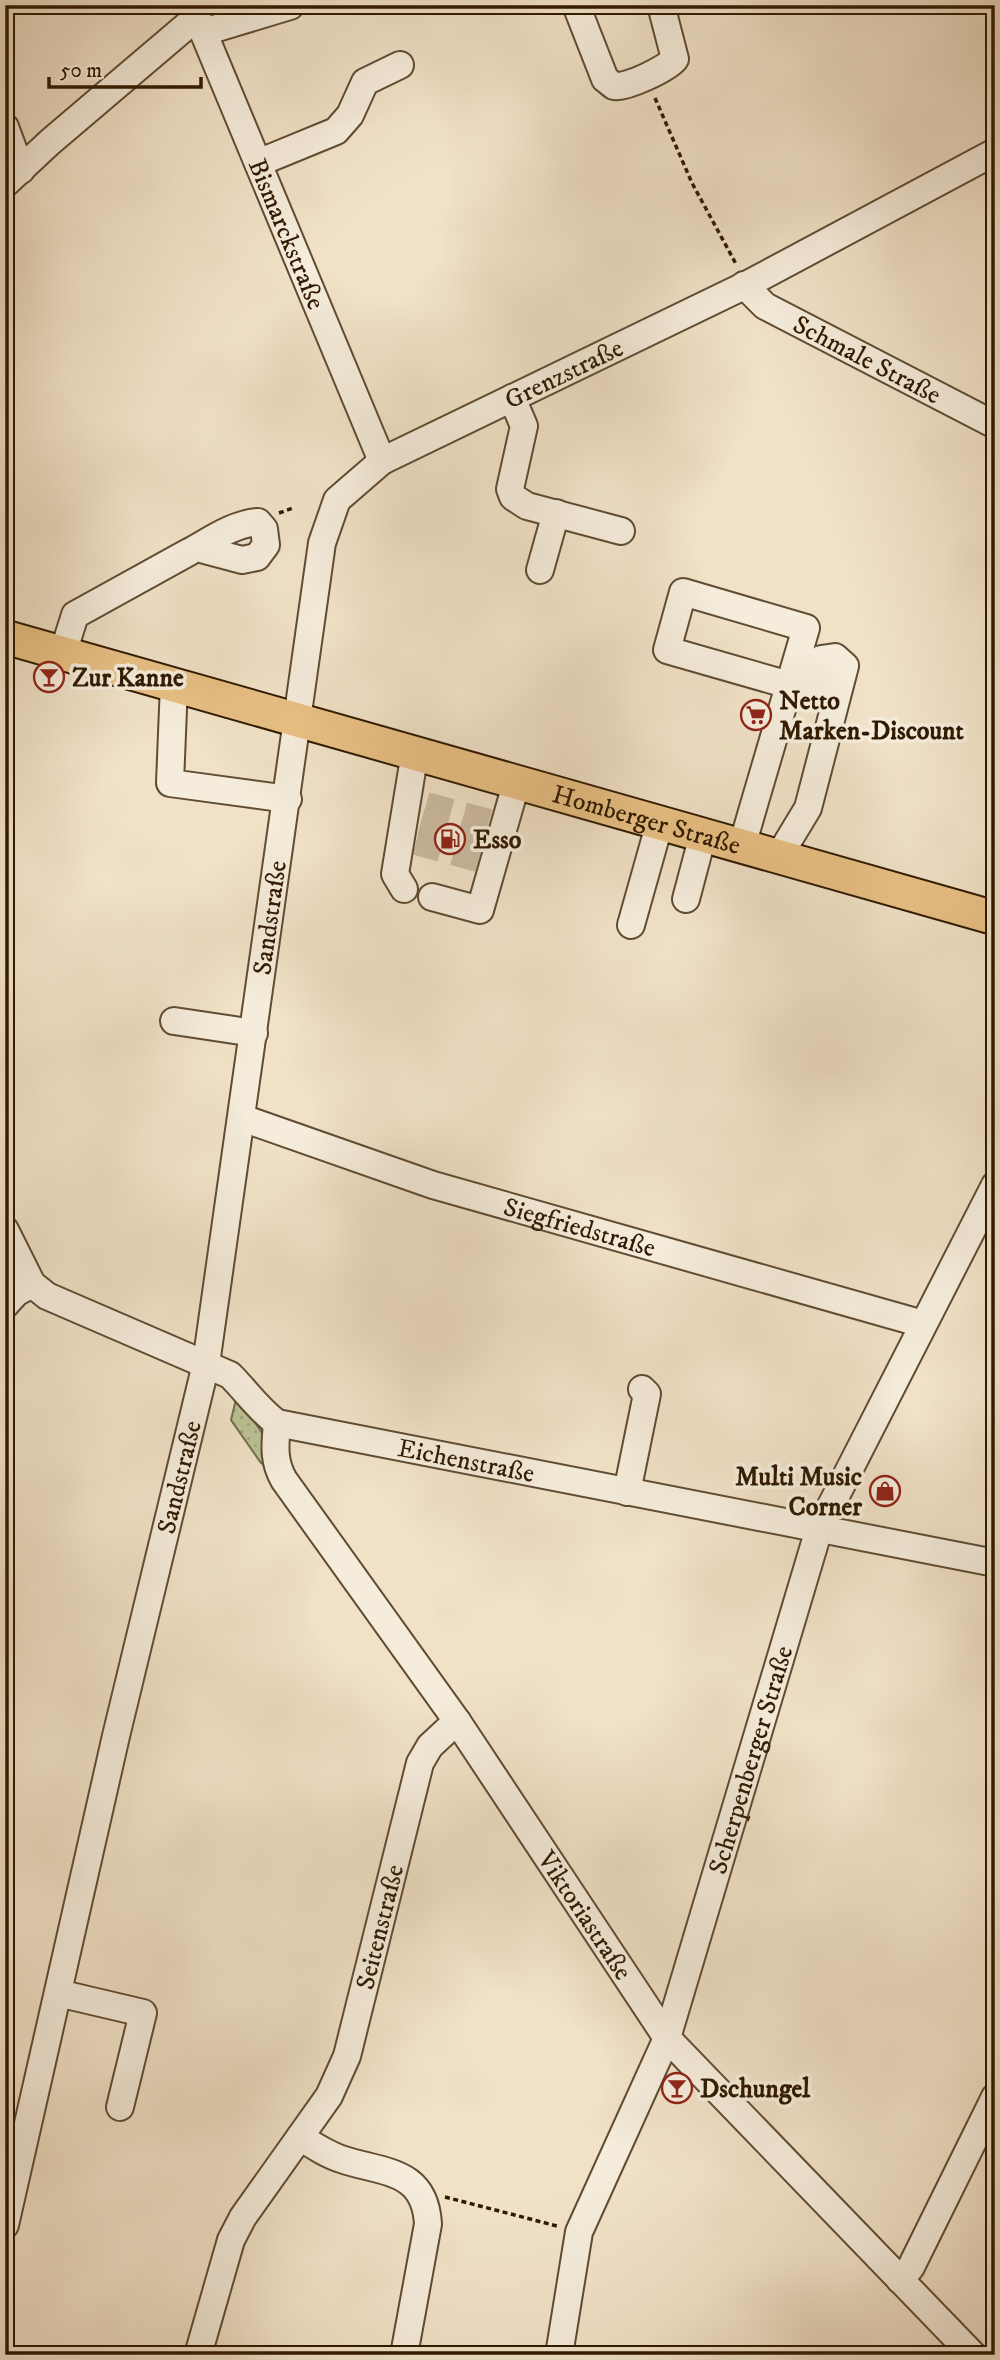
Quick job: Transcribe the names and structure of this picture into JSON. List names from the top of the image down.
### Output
{
  "streets": {
    "main road": ["Homberger Straße"],
    "street": [
      "Bismarckstraße",
      "Schmale Straße",
      "Grenzstraße",
      "Sandstraße",
      "Siegfriedstraße",
      "Eichenstraße",
      "Scherpenberger Straße",
      "Viktoriastraße",
      "Seitenstraße"
    ]
  },
  "crossings": [
    ["Bismarckstraße", "Grenzstraße"],
    ["Schmale Straße", "Grenzstraße"],
    ["Grenzstraße", "Homberger Straße"],
    ["Grenzstraße", "Sandstraße"],
    ["Homberger Straße", "Sandstraße"],
    ["Sandstraße", "Siegfriedstraße"],
    ["Siegfriedstraße", "Scherpenberger Straße"],
    ["Eichenstraße", "Scherpenberger Straße"],
    ["Eichenstraße", "Viktoriastraße"],
    ["Scherpenberger Straße", "Viktoriastraße"],
    ["Viktoriastraße", "Seitenstraße"]
  ],
  "places": {
    "bar": ["Zur Kanne", "Dschungel"],
    "supermarket": ["Netto Marken-Discount"],
    "fuel station": ["Esso"],
    "shop": ["Multi Music Corner"]
  },
  "scale_bar": "50 m"
}
